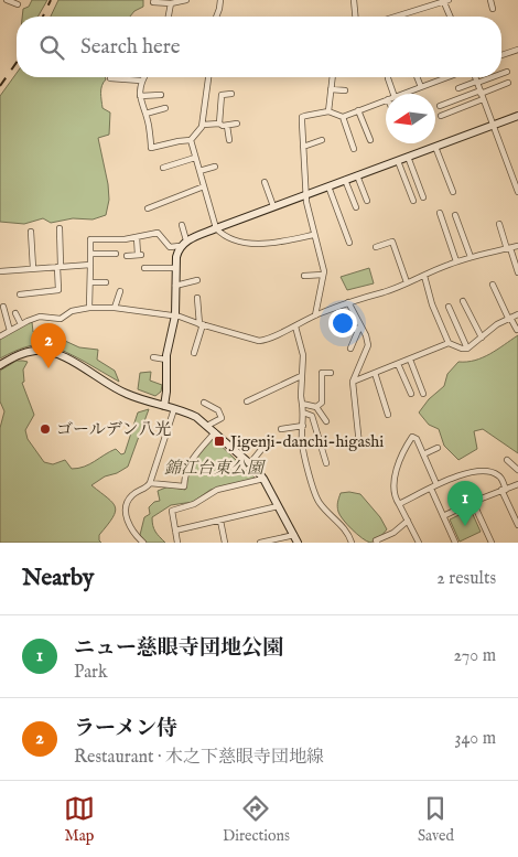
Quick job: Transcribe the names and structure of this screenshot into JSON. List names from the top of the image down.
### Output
{
  "parks": ["錦江台東公園"],
  "places": {
    "other": ["ゴールデン八光"],
    "transit": ["Jigenji-danchi-higashi"]
  },
  "north": "left",
  "page": {
    "search": "Search here",
    "pins": ["2", "1"],
    "heading": ["Nearby", "2 results"],
    "list": [
      {
        "mark": "1",
        "name": "ニュー慈眼寺団地公園",
        "note": "Park",
        "value": "270 m"
      },
      {
        "mark": "2",
        "name": "ラーメン侍",
        "note": "Restaurant · 木之下慈眼寺団地線",
        "value": "340 m"
      }
    ],
    "nav": ["Map", "Directions", "Saved"]
  }
}
